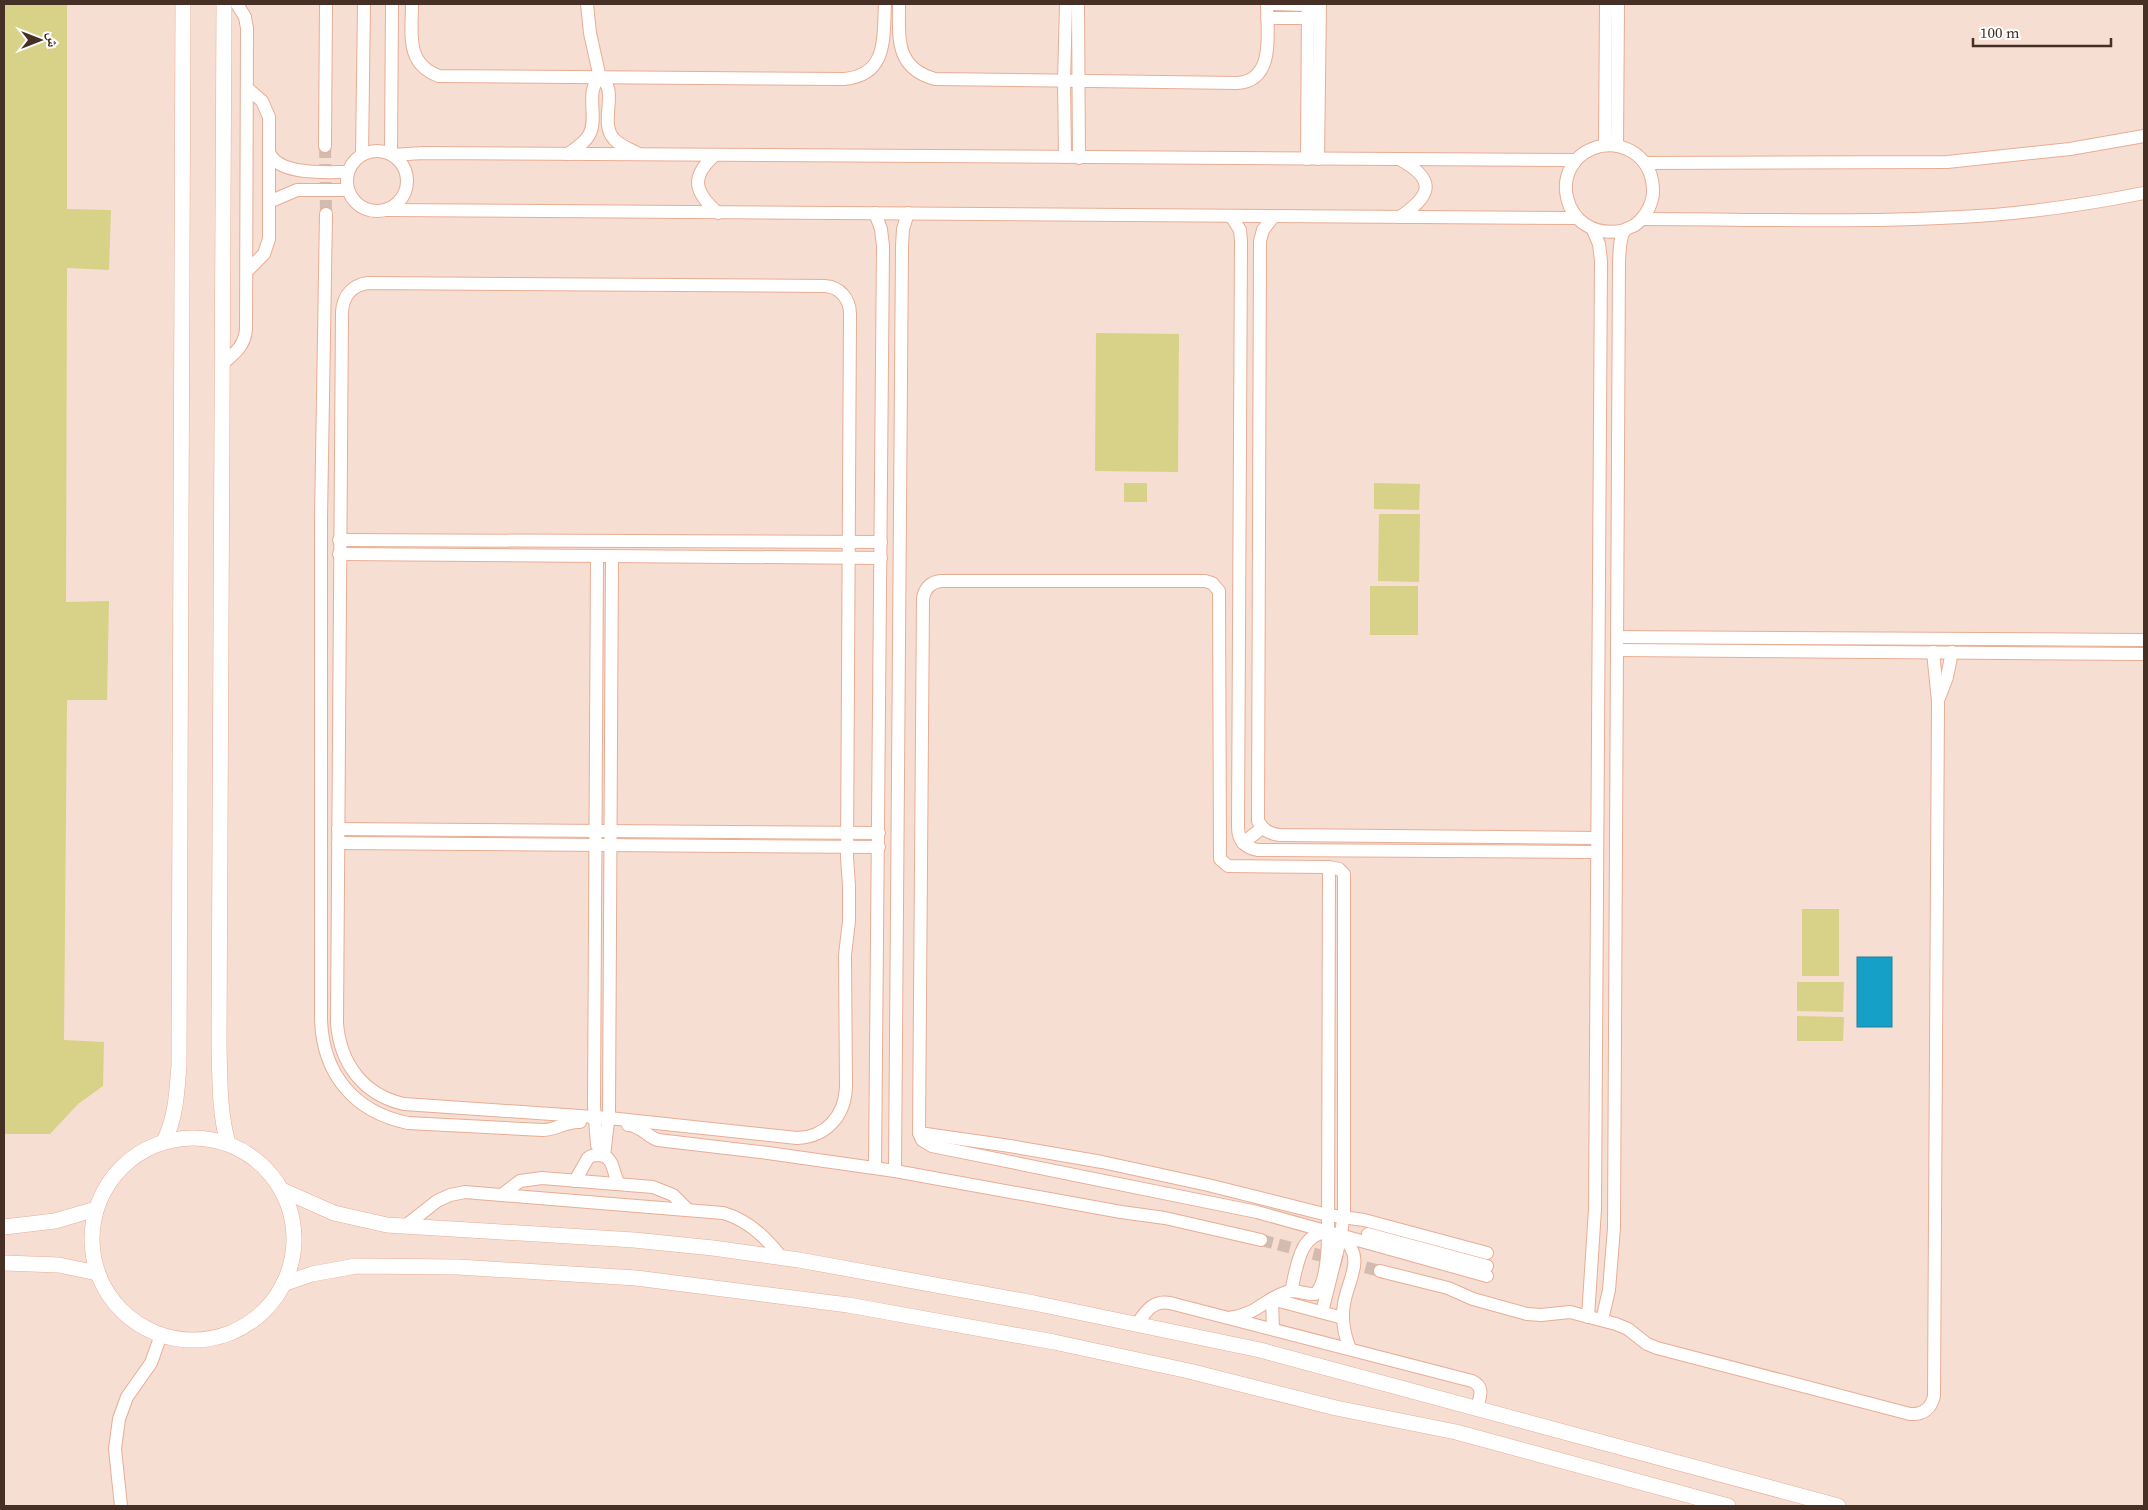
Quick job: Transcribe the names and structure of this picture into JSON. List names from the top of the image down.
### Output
{
  "scale_bar": "100 m",
  "north": "right"
}
